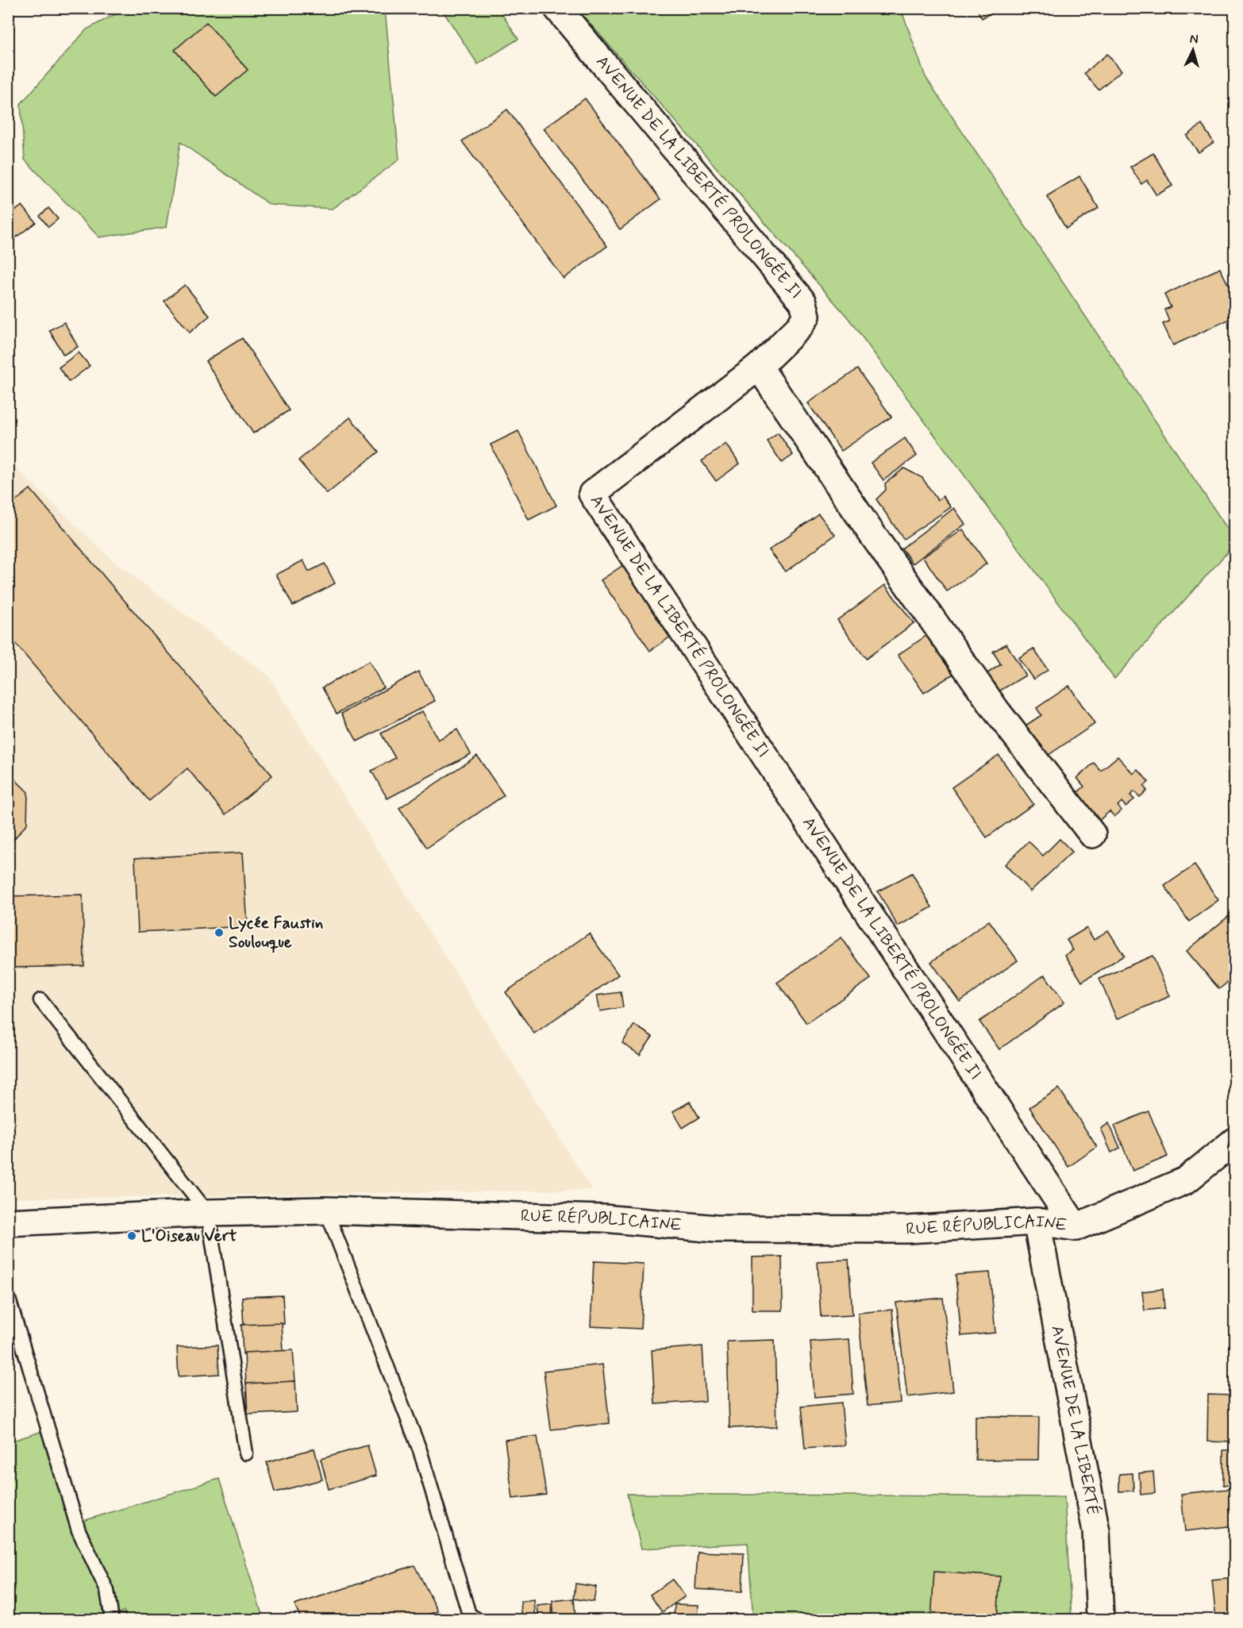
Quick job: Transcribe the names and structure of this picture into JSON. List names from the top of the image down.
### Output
{
  "streets": {
    "street": ["AVENUE DE LA LIBERTÉ PROLONGÉE II", "RUE RÉPUBLICAINE", "AVENUE DE LA LIBERTÉ"]
  },
  "crossings": [
    ["AVENUE DE LA LIBERTÉ PROLONGÉE II", "RUE RÉPUBLICAINE"],
    ["RUE RÉPUBLICAINE", "AVENUE DE LA LIBERTÉ"]
  ],
  "places": ["Lycée Faustin Soulouque", "L'Oiseau Vert"],
  "north": "top"
}
